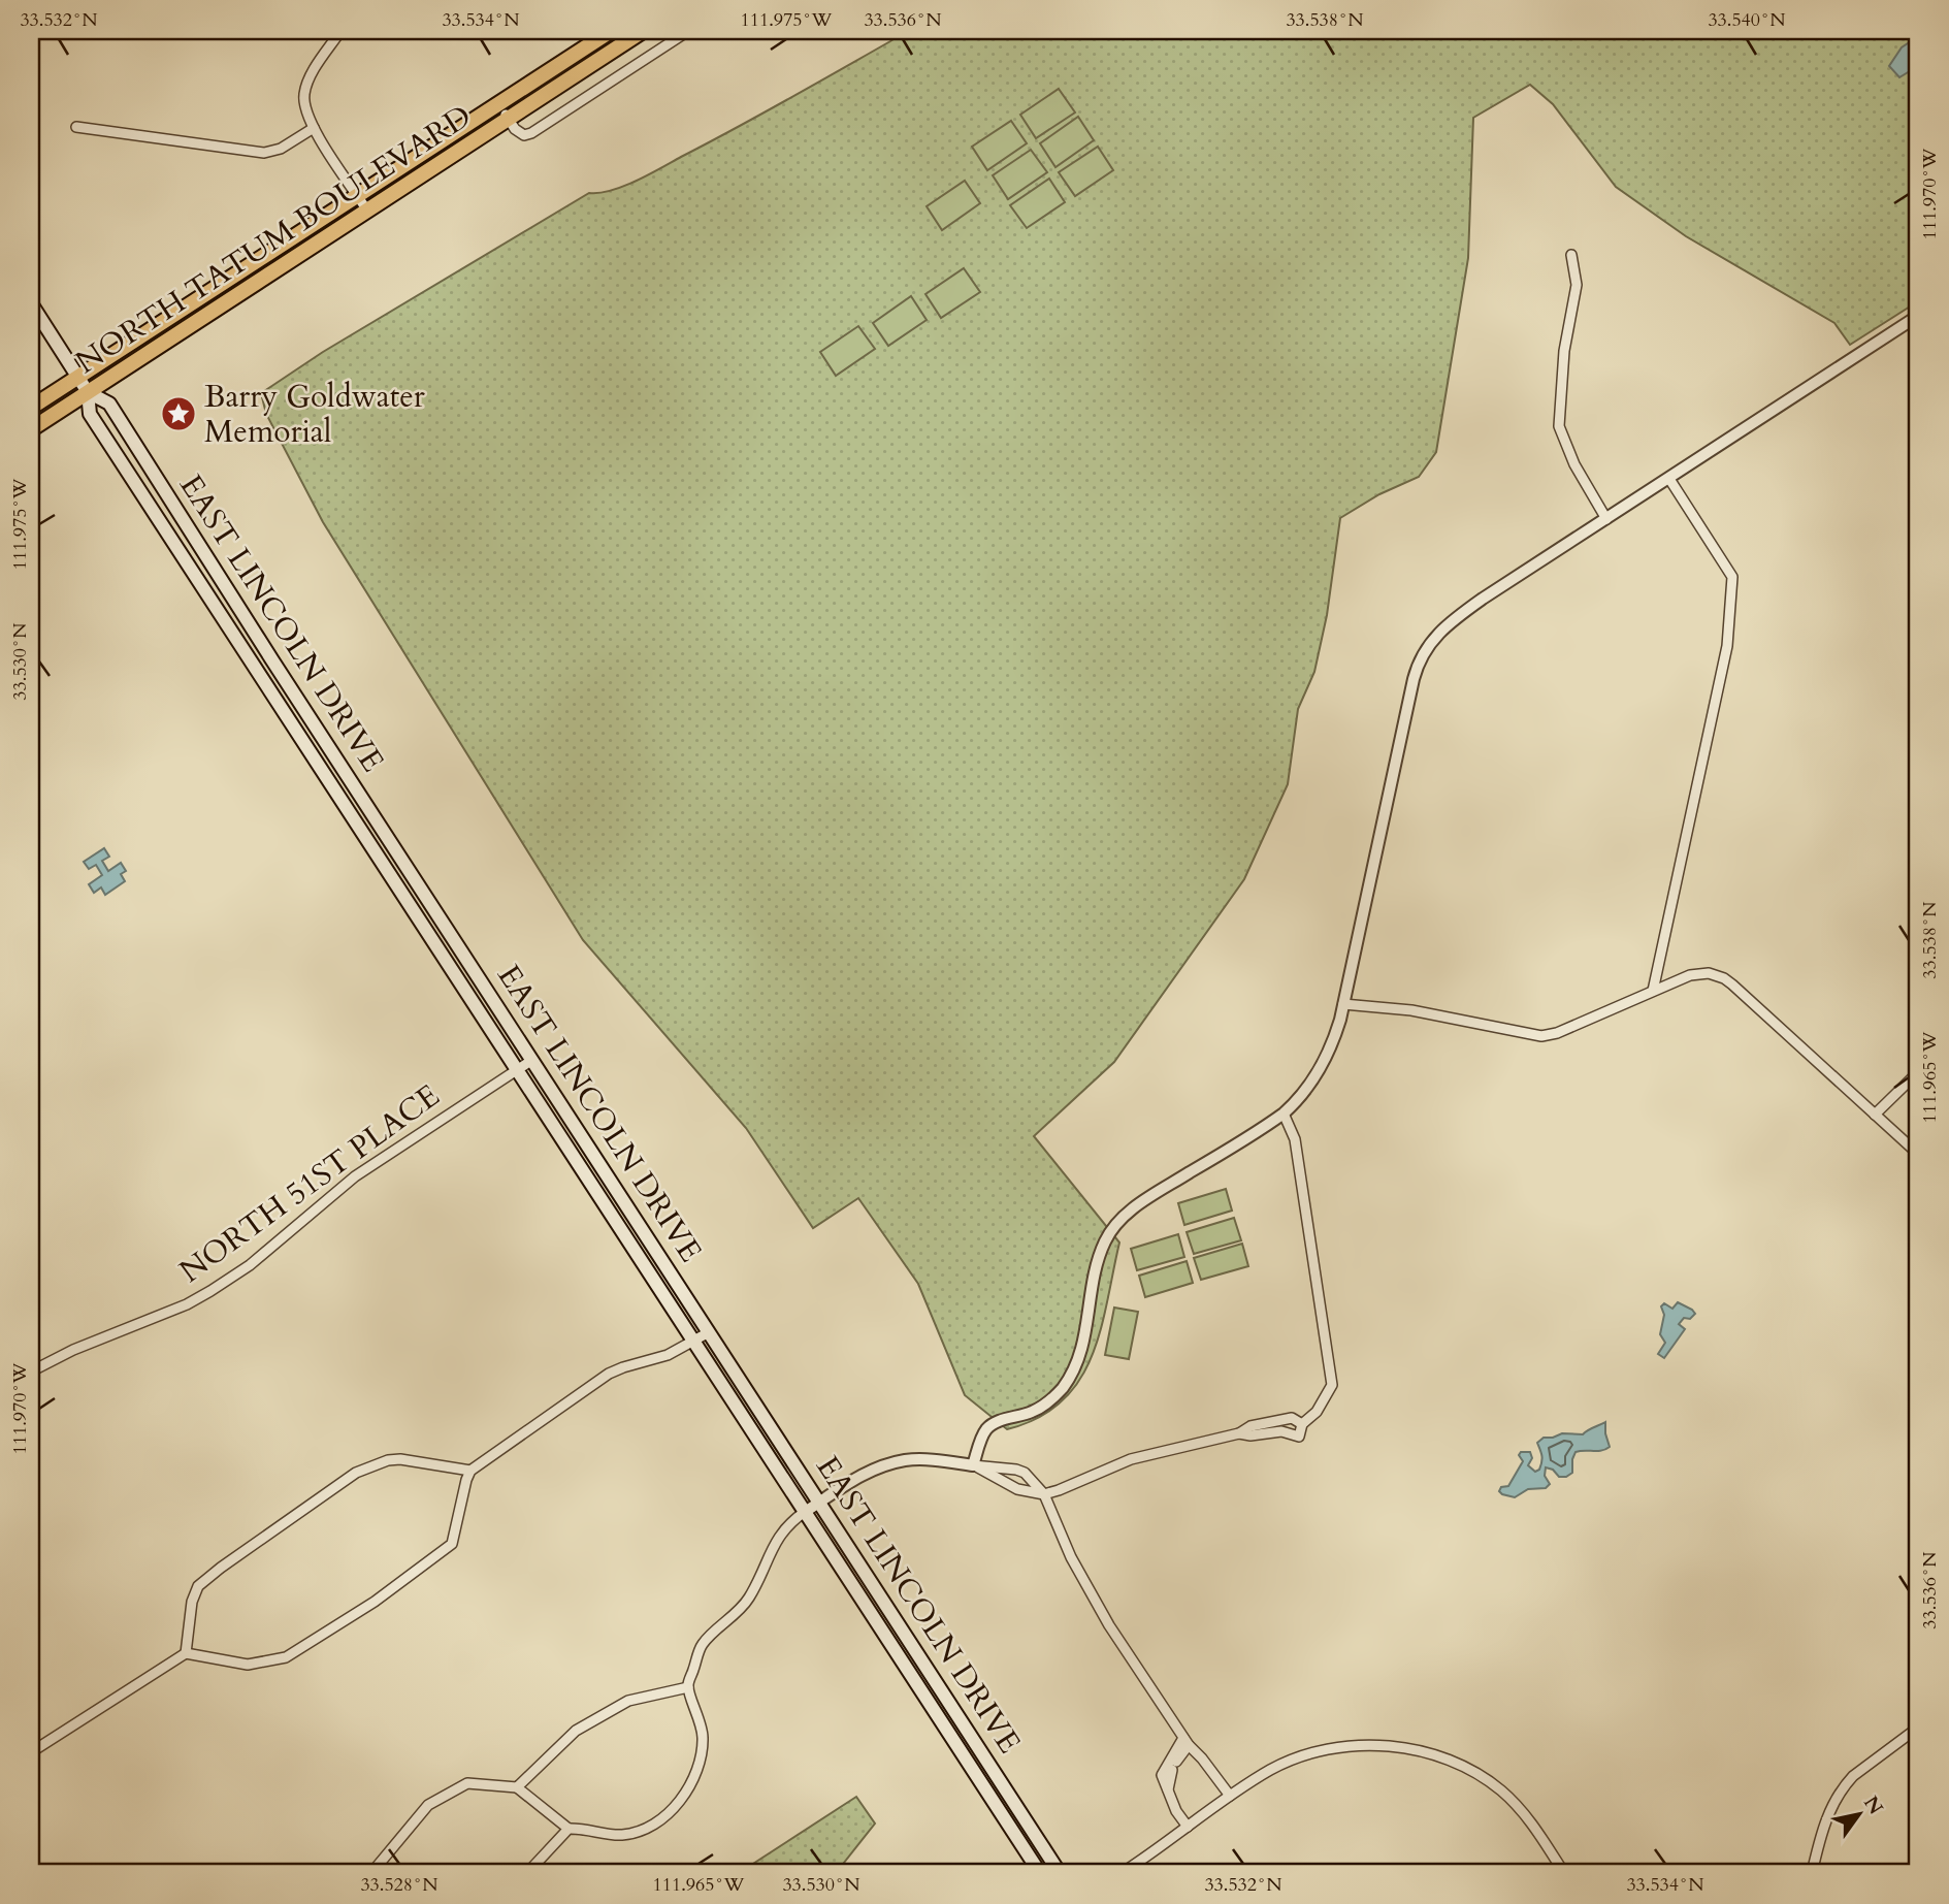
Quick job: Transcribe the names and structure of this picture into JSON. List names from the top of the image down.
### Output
{
  "streets": {
    "main road": ["NORTH TATUM BOULEVARD", "EAST LINCOLN DRIVE"],
    "street": ["NORTH 51ST PLACE"]
  },
  "crossings": [
    ["NORTH TATUM BOULEVARD", "EAST LINCOLN DRIVE"],
    ["EAST LINCOLN DRIVE", "NORTH 51ST PLACE"]
  ],
  "places": {
    "place": ["Barry Goldwater Memorial"]
  },
  "north": "top right",
  "coordinates": [
    "33.532°N",
    "33.534°N",
    "111.975°W",
    "33.536°N",
    "33.538°N",
    "33.540°N",
    "111.970°W",
    "33.530°N",
    "111.965°W",
    "33.528°N"
  ]
}
